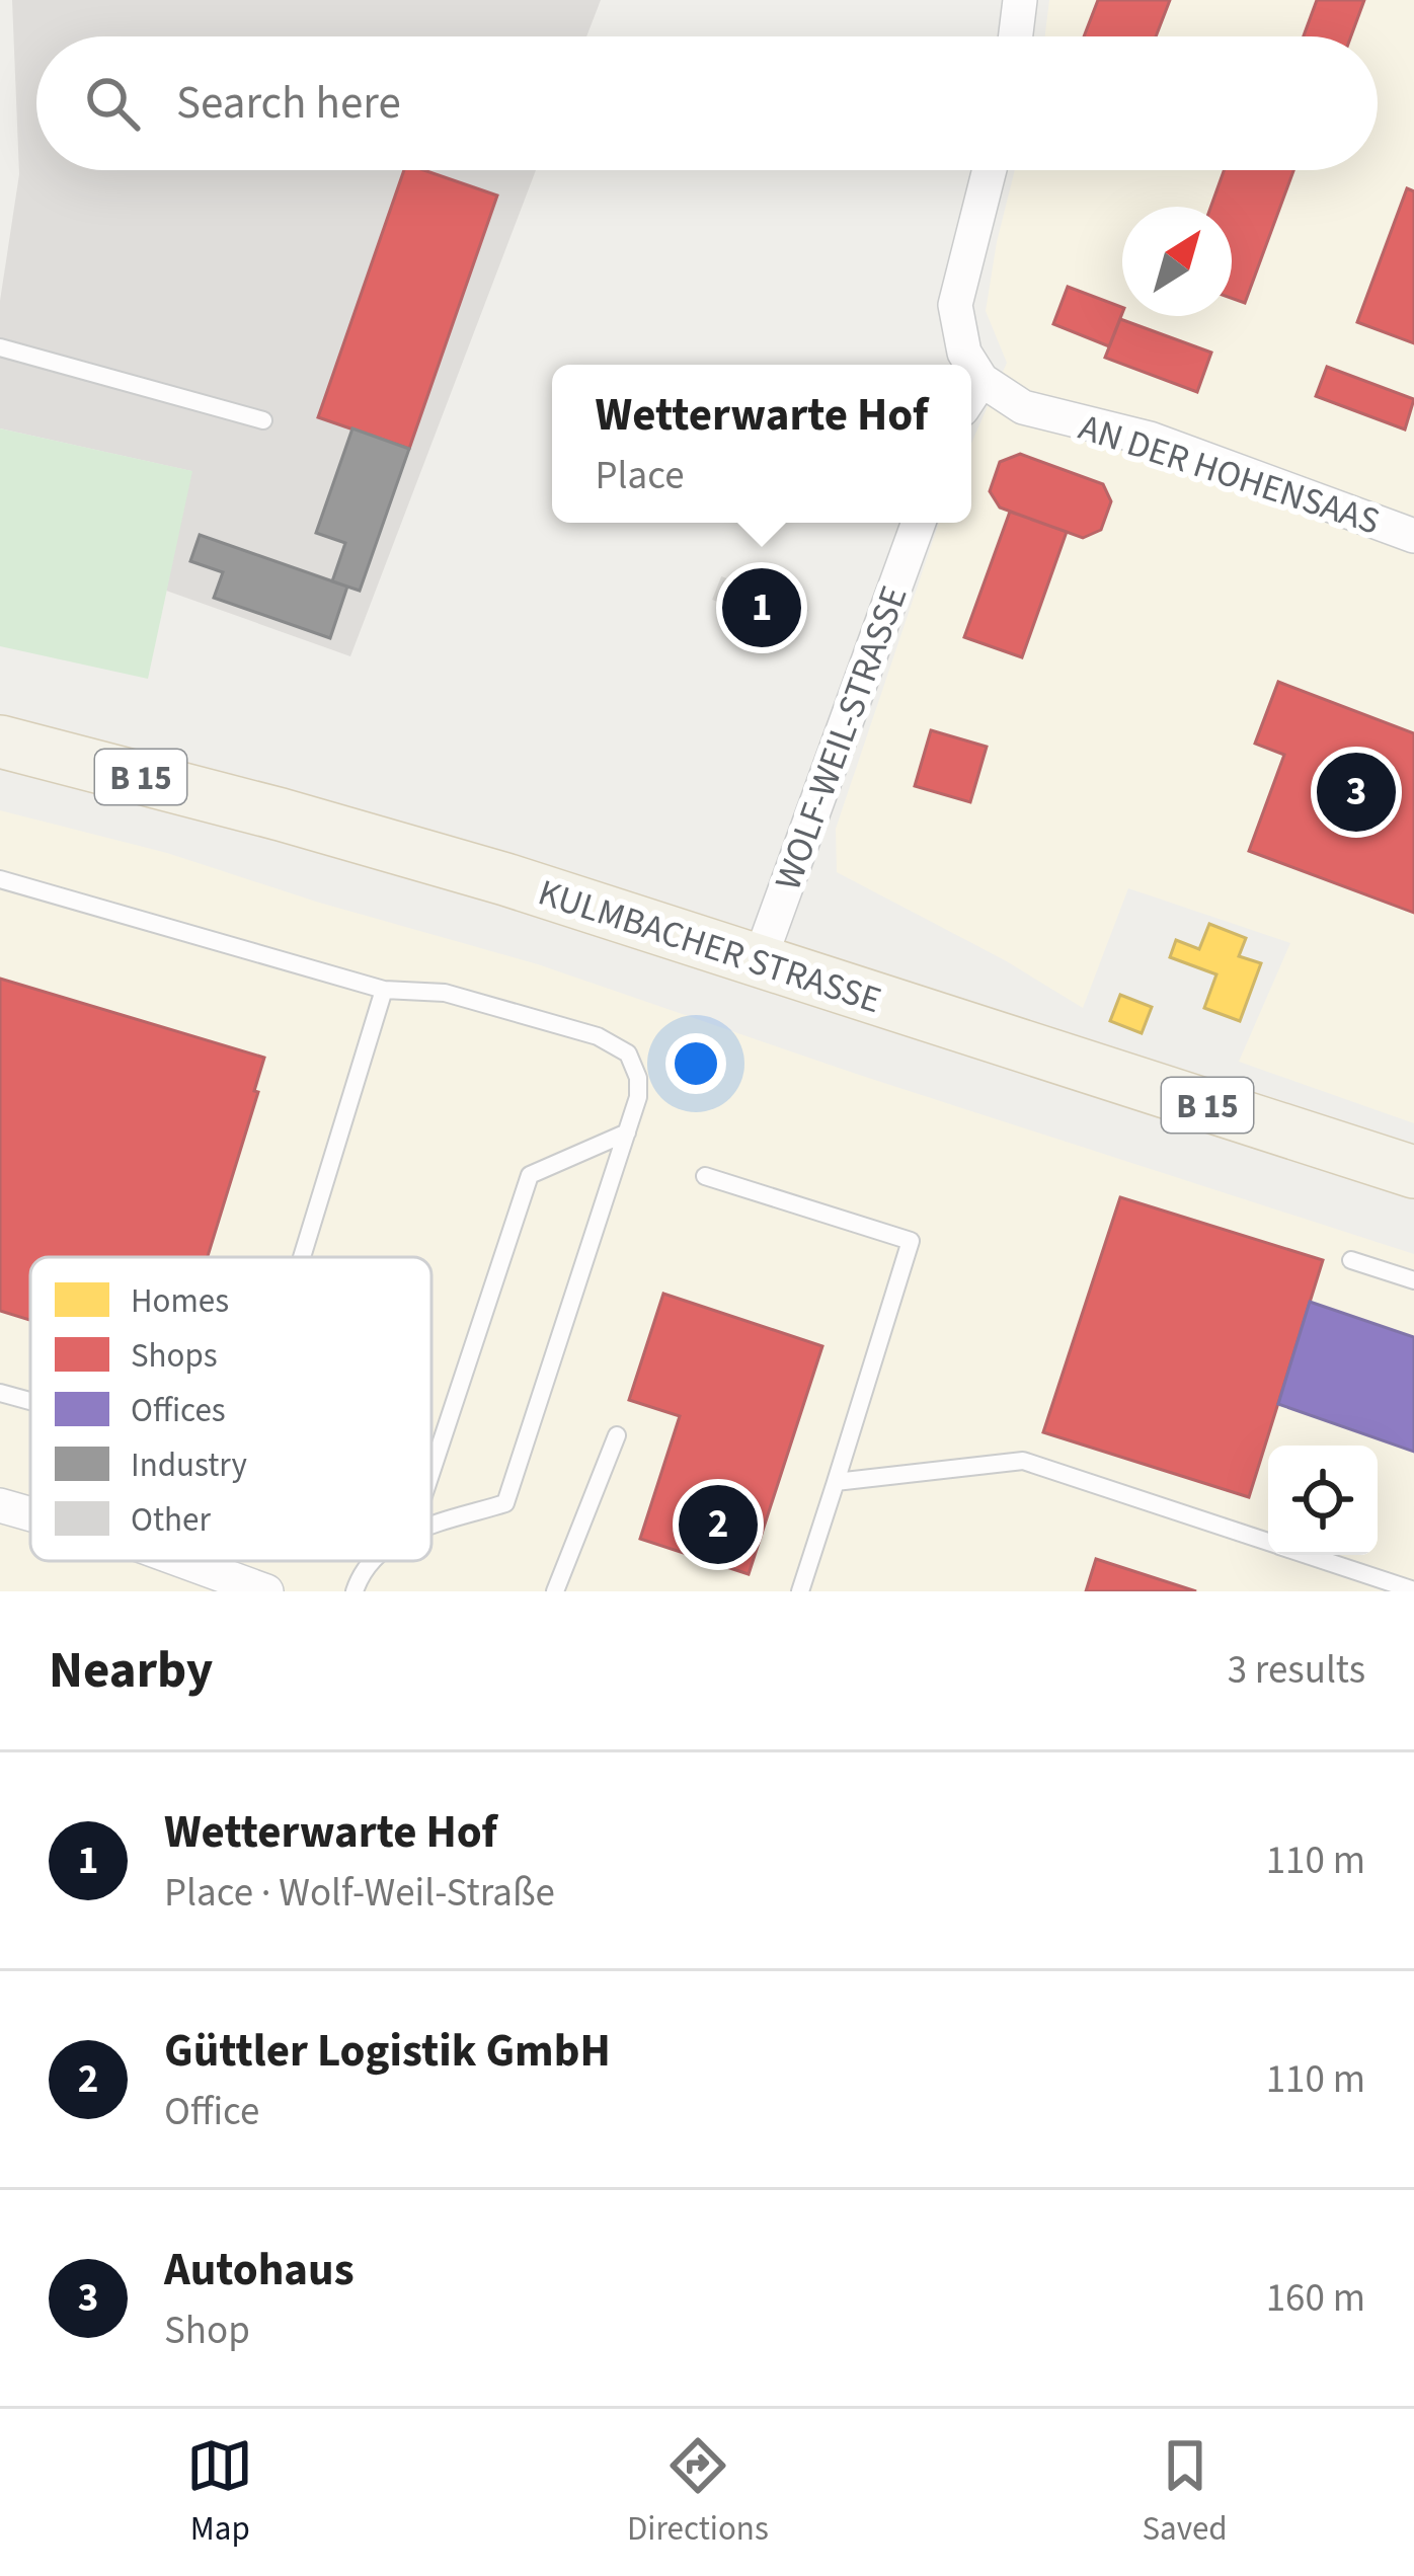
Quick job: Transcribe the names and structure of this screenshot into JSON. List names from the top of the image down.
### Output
{
  "streets": {
    "main road": ["B 15", "KULMBACHER STRASSE"],
    "street": ["AN DER HOHENSAAS", "WOLF-WEIL-STRASSE"]
  },
  "crossings": [
    ["WOLF-WEIL-STRASSE", "KULMBACHER STRASSE"]
  ],
  "legend": [
    "Homes",
    "Shops",
    "Offices",
    "Industry",
    "Other"
  ],
  "north": "top right",
  "page": {
    "search": "Search here",
    "popup": ["Wetterwarte Hof", "Place"],
    "pins": ["1", "3", "2"],
    "heading": ["Nearby", "3 results"],
    "list": [
      {
        "mark": "1",
        "name": "Wetterwarte Hof",
        "note": "Place · Wolf-Weil-Straße",
        "value": "110 m"
      },
      {
        "mark": "2",
        "name": "Güttler Logistik GmbH",
        "note": "Office",
        "value": "110 m"
      },
      {
        "mark": "3",
        "name": "Autohaus",
        "note": "Shop",
        "value": "160 m"
      }
    ],
    "nav": ["Map", "Directions", "Saved"]
  }
}
